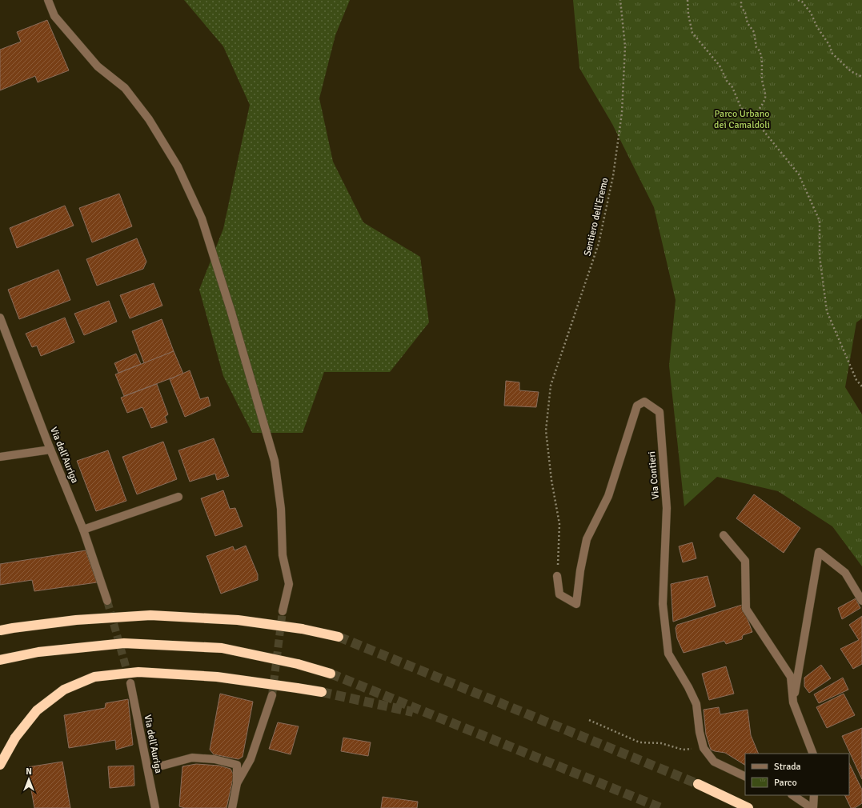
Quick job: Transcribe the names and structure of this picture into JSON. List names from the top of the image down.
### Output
{
  "streets": {
    "lane": ["Via dell'Auriga", "Via Contieri"],
    "path": ["Sentiero dell'Eremo"]
  },
  "crossings": [
    ["Sentiero dell'Eremo", "Via Contieri"]
  ],
  "parks": ["Parco Urbano dei Camaldoli"],
  "legend": ["Strada", "Parco"],
  "north": "top"
}
